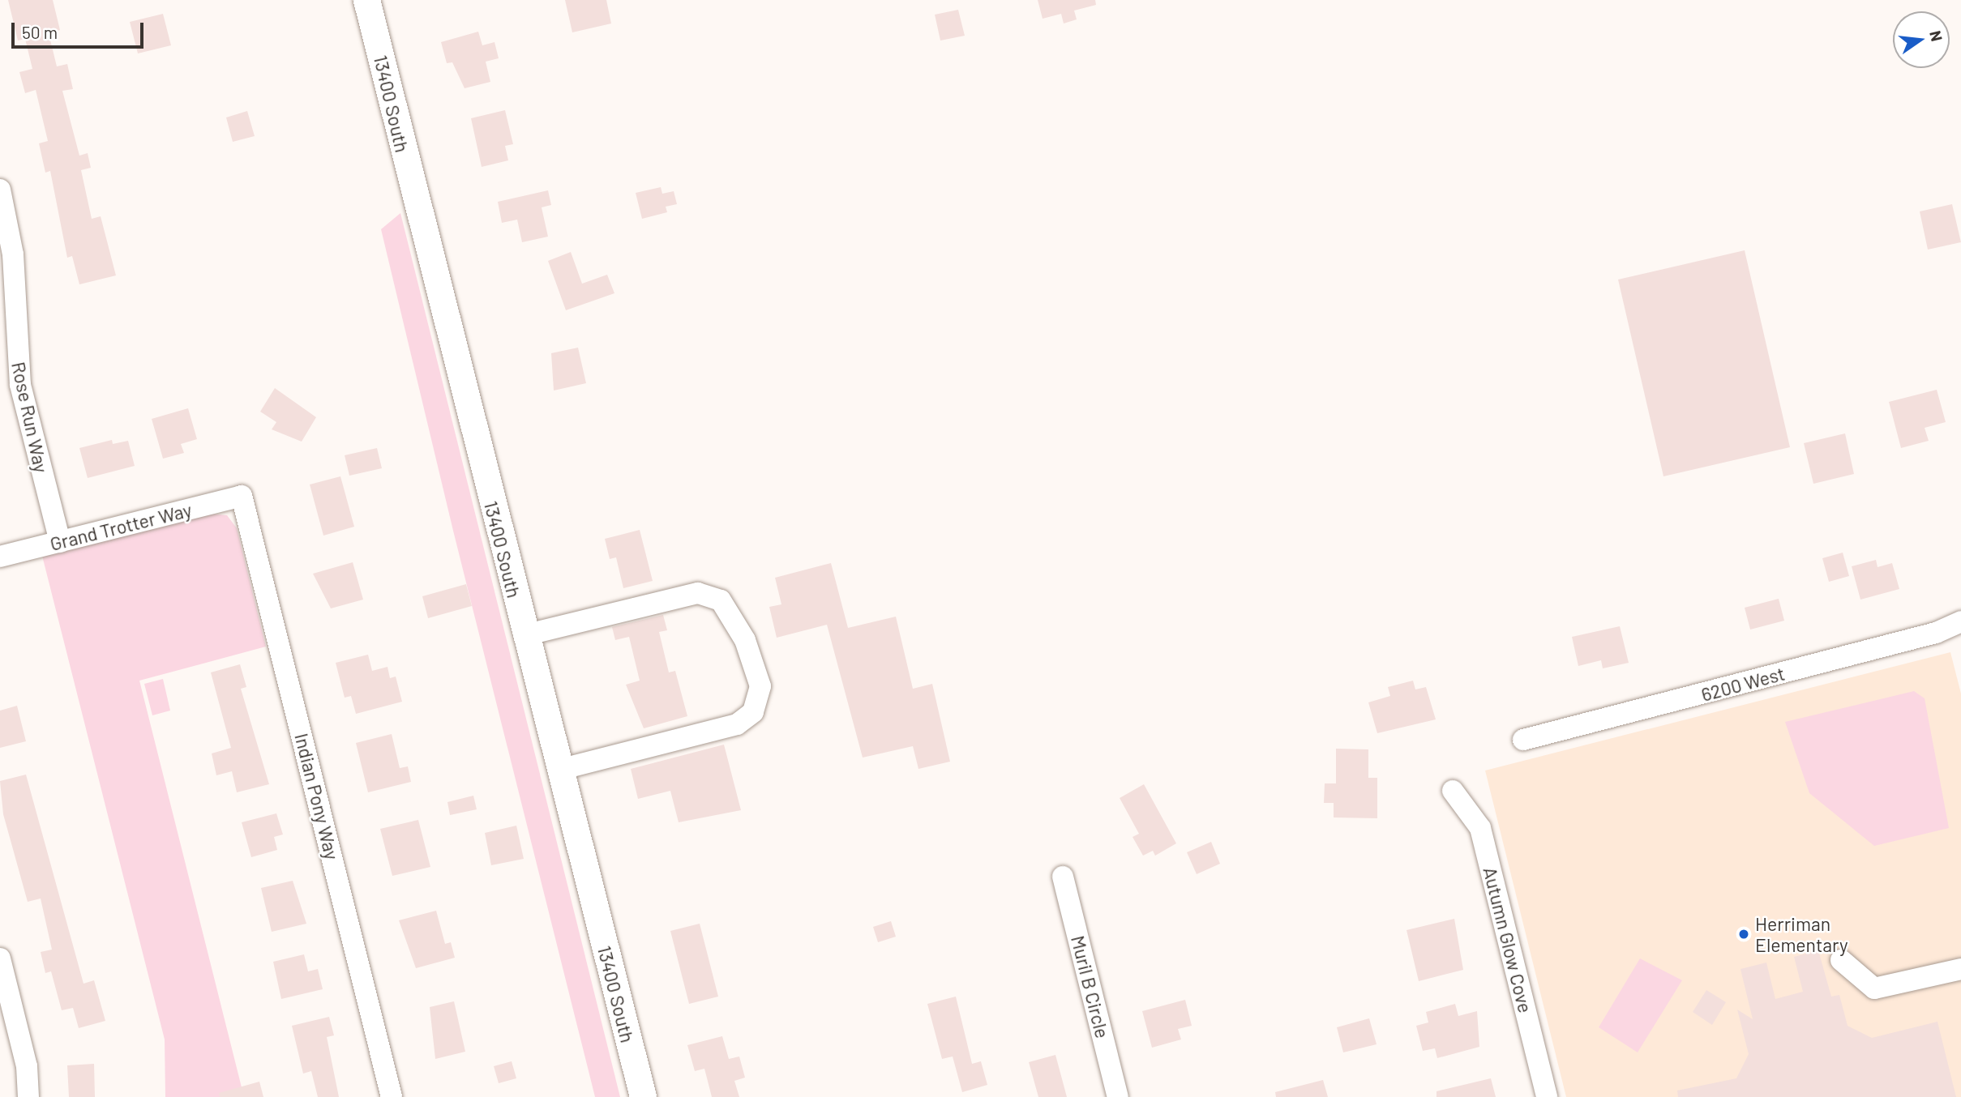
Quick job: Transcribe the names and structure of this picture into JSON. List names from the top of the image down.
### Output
{
  "streets": {
    "main road": ["13400 South"],
    "street": [
      "Rose Run Way",
      "Grand Trotter Way",
      "6200 West",
      "Indian Pony Way",
      "Autumn Glow Cove",
      "Muril B Circle"
    ]
  },
  "crossings": [
    ["Rose Run Way", "Grand Trotter Way"],
    ["Grand Trotter Way", "Indian Pony Way"]
  ],
  "places": ["Herriman Elementary"],
  "scale_bar": "50 m",
  "north": "right"
}
